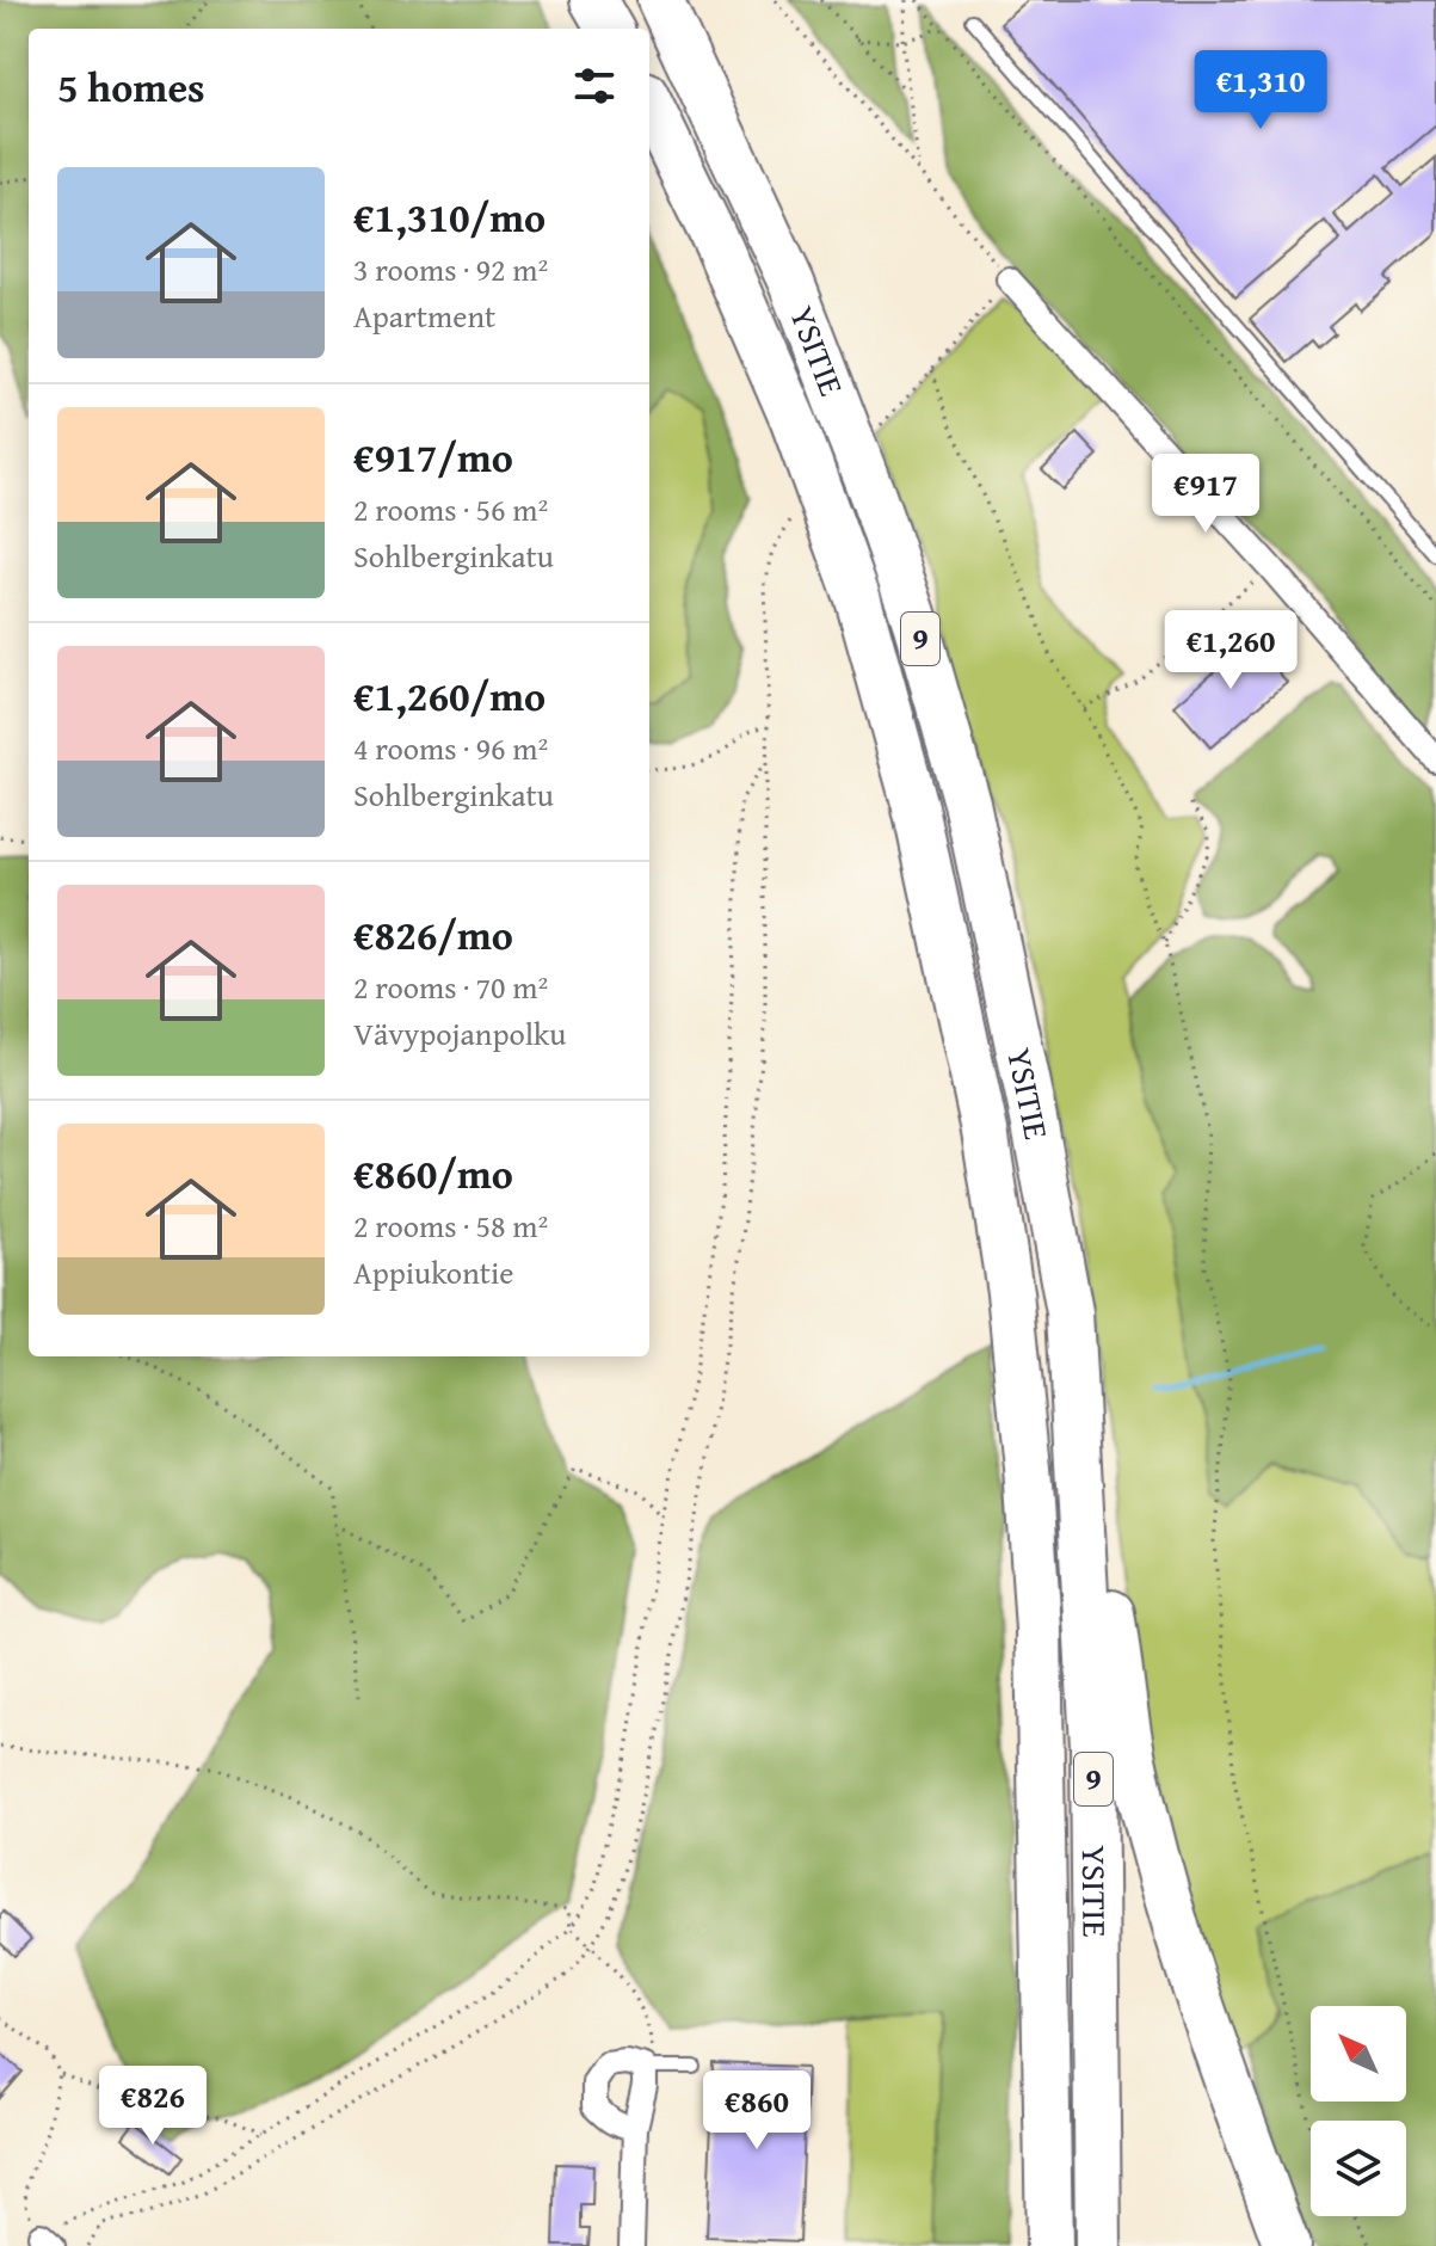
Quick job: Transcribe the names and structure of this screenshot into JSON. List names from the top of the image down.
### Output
{
  "streets": {
    "highway": ["YSITIE", "9"]
  },
  "north": "top left",
  "page": {
    "heading": "5 homes",
    "price": [
      "€1,310",
      "€917",
      "€1,260",
      "€826",
      "€860"
    ],
    "list": [
      {
        "name": "€1,310/mo",
        "note": "3 rooms · 92 m² · Apartment"
      },
      {
        "name": "€917/mo",
        "note": "2 rooms · 56 m² · Sohlberginkatu"
      },
      {
        "name": "€1,260/mo",
        "note": "4 rooms · 96 m² · Sohlberginkatu"
      },
      {
        "name": "€826/mo",
        "note": "2 rooms · 70 m² · Vävypojanpolku"
      },
      {
        "name": "€860/mo",
        "note": "2 rooms · 58 m² · Appiukontie"
      }
    ]
  }
}
